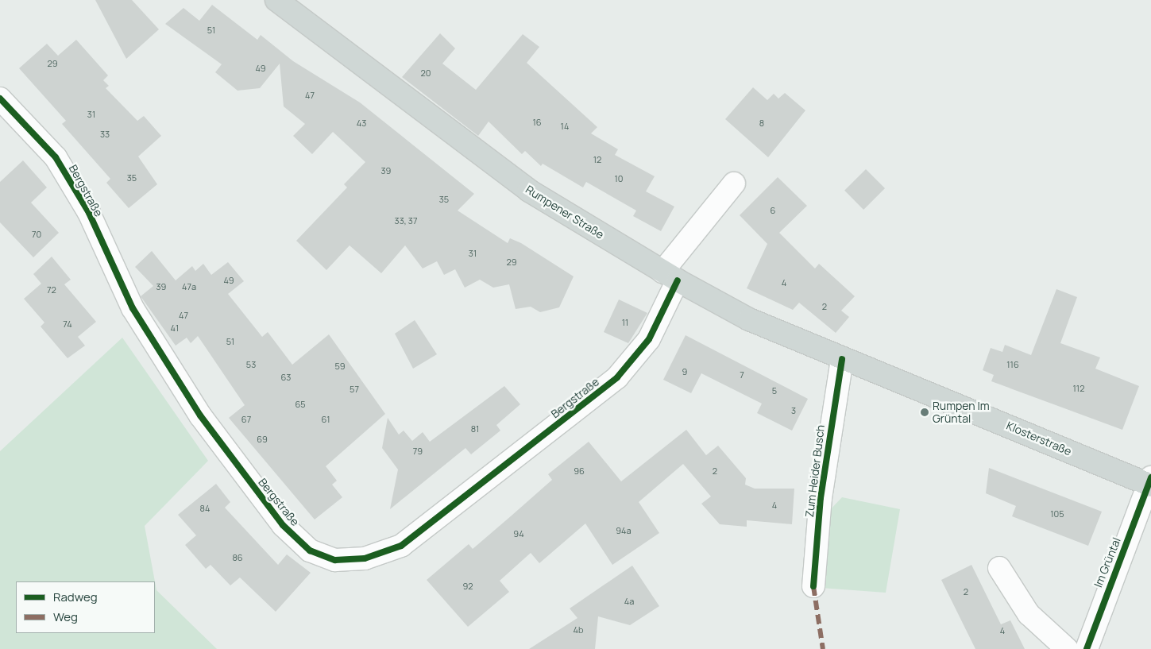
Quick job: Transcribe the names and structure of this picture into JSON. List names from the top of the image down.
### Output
{
  "streets": {
    "main road": ["Rumpener Straße", "Klosterstraße"],
    "street": ["Bergstraße", "Zum Heider Busch", "Im Grüntal"]
  },
  "crossings": [
    ["Bergstraße", "Rumpener Straße"],
    ["Rumpener Straße", "Klosterstraße"],
    ["Rumpener Straße", "Zum Heider Busch"],
    ["Klosterstraße", "Im Grüntal"]
  ],
  "places": ["Rumpen Im Grüntal"],
  "house_numbers": [
    "51",
    "29",
    "49",
    "20",
    "47",
    "31",
    "16",
    "43",
    "8",
    "14",
    "33",
    "12",
    "39",
    "35",
    "10",
    "35",
    "6",
    "33, 37",
    "70",
    "31",
    "29",
    "49",
    "4",
    "39",
    "47a",
    "72",
    "2",
    "47",
    "11",
    "74",
    "41",
    "51",
    "53",
    "116",
    "59",
    "9",
    "7",
    "63",
    "112",
    "57",
    "5",
    "65",
    "3",
    "67",
    "61",
    "81",
    "69",
    "79",
    "96",
    "2",
    "4",
    "84",
    "105",
    "94a",
    "94",
    "86",
    "92",
    "2",
    "4a",
    "4b",
    "4"
  ],
  "legend": ["Radweg", "Weg"]
}
